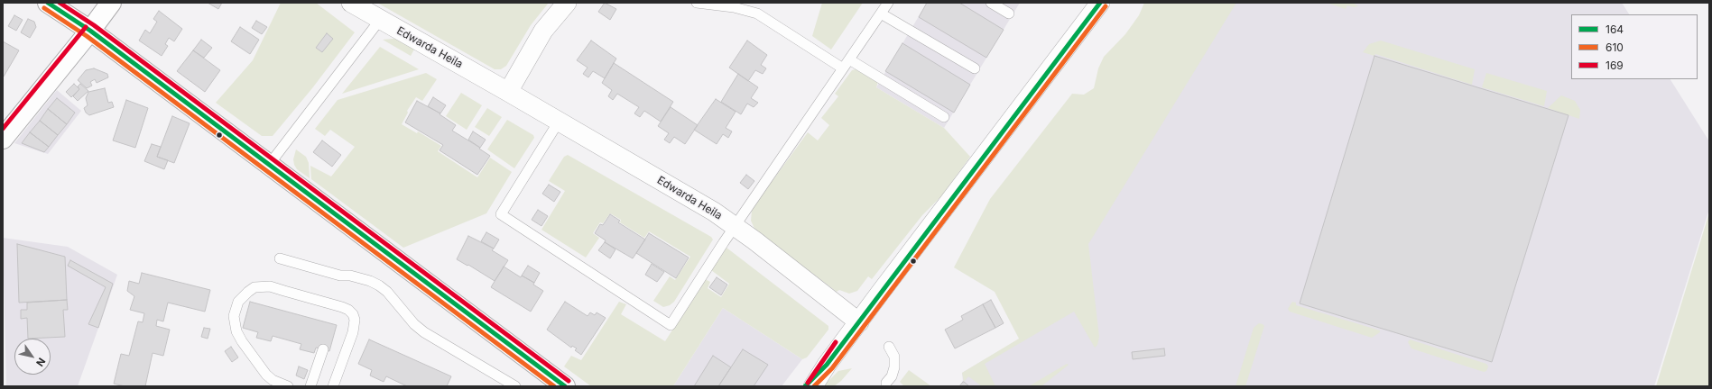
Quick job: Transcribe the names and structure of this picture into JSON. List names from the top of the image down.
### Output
{
  "streets": {
    "street": ["Edwarda Heila"]
  },
  "lines": ["transit line 164", "transit line 169", "transit line 610"],
  "legend": ["164", "610", "169"],
  "north": "bottom right"
}
